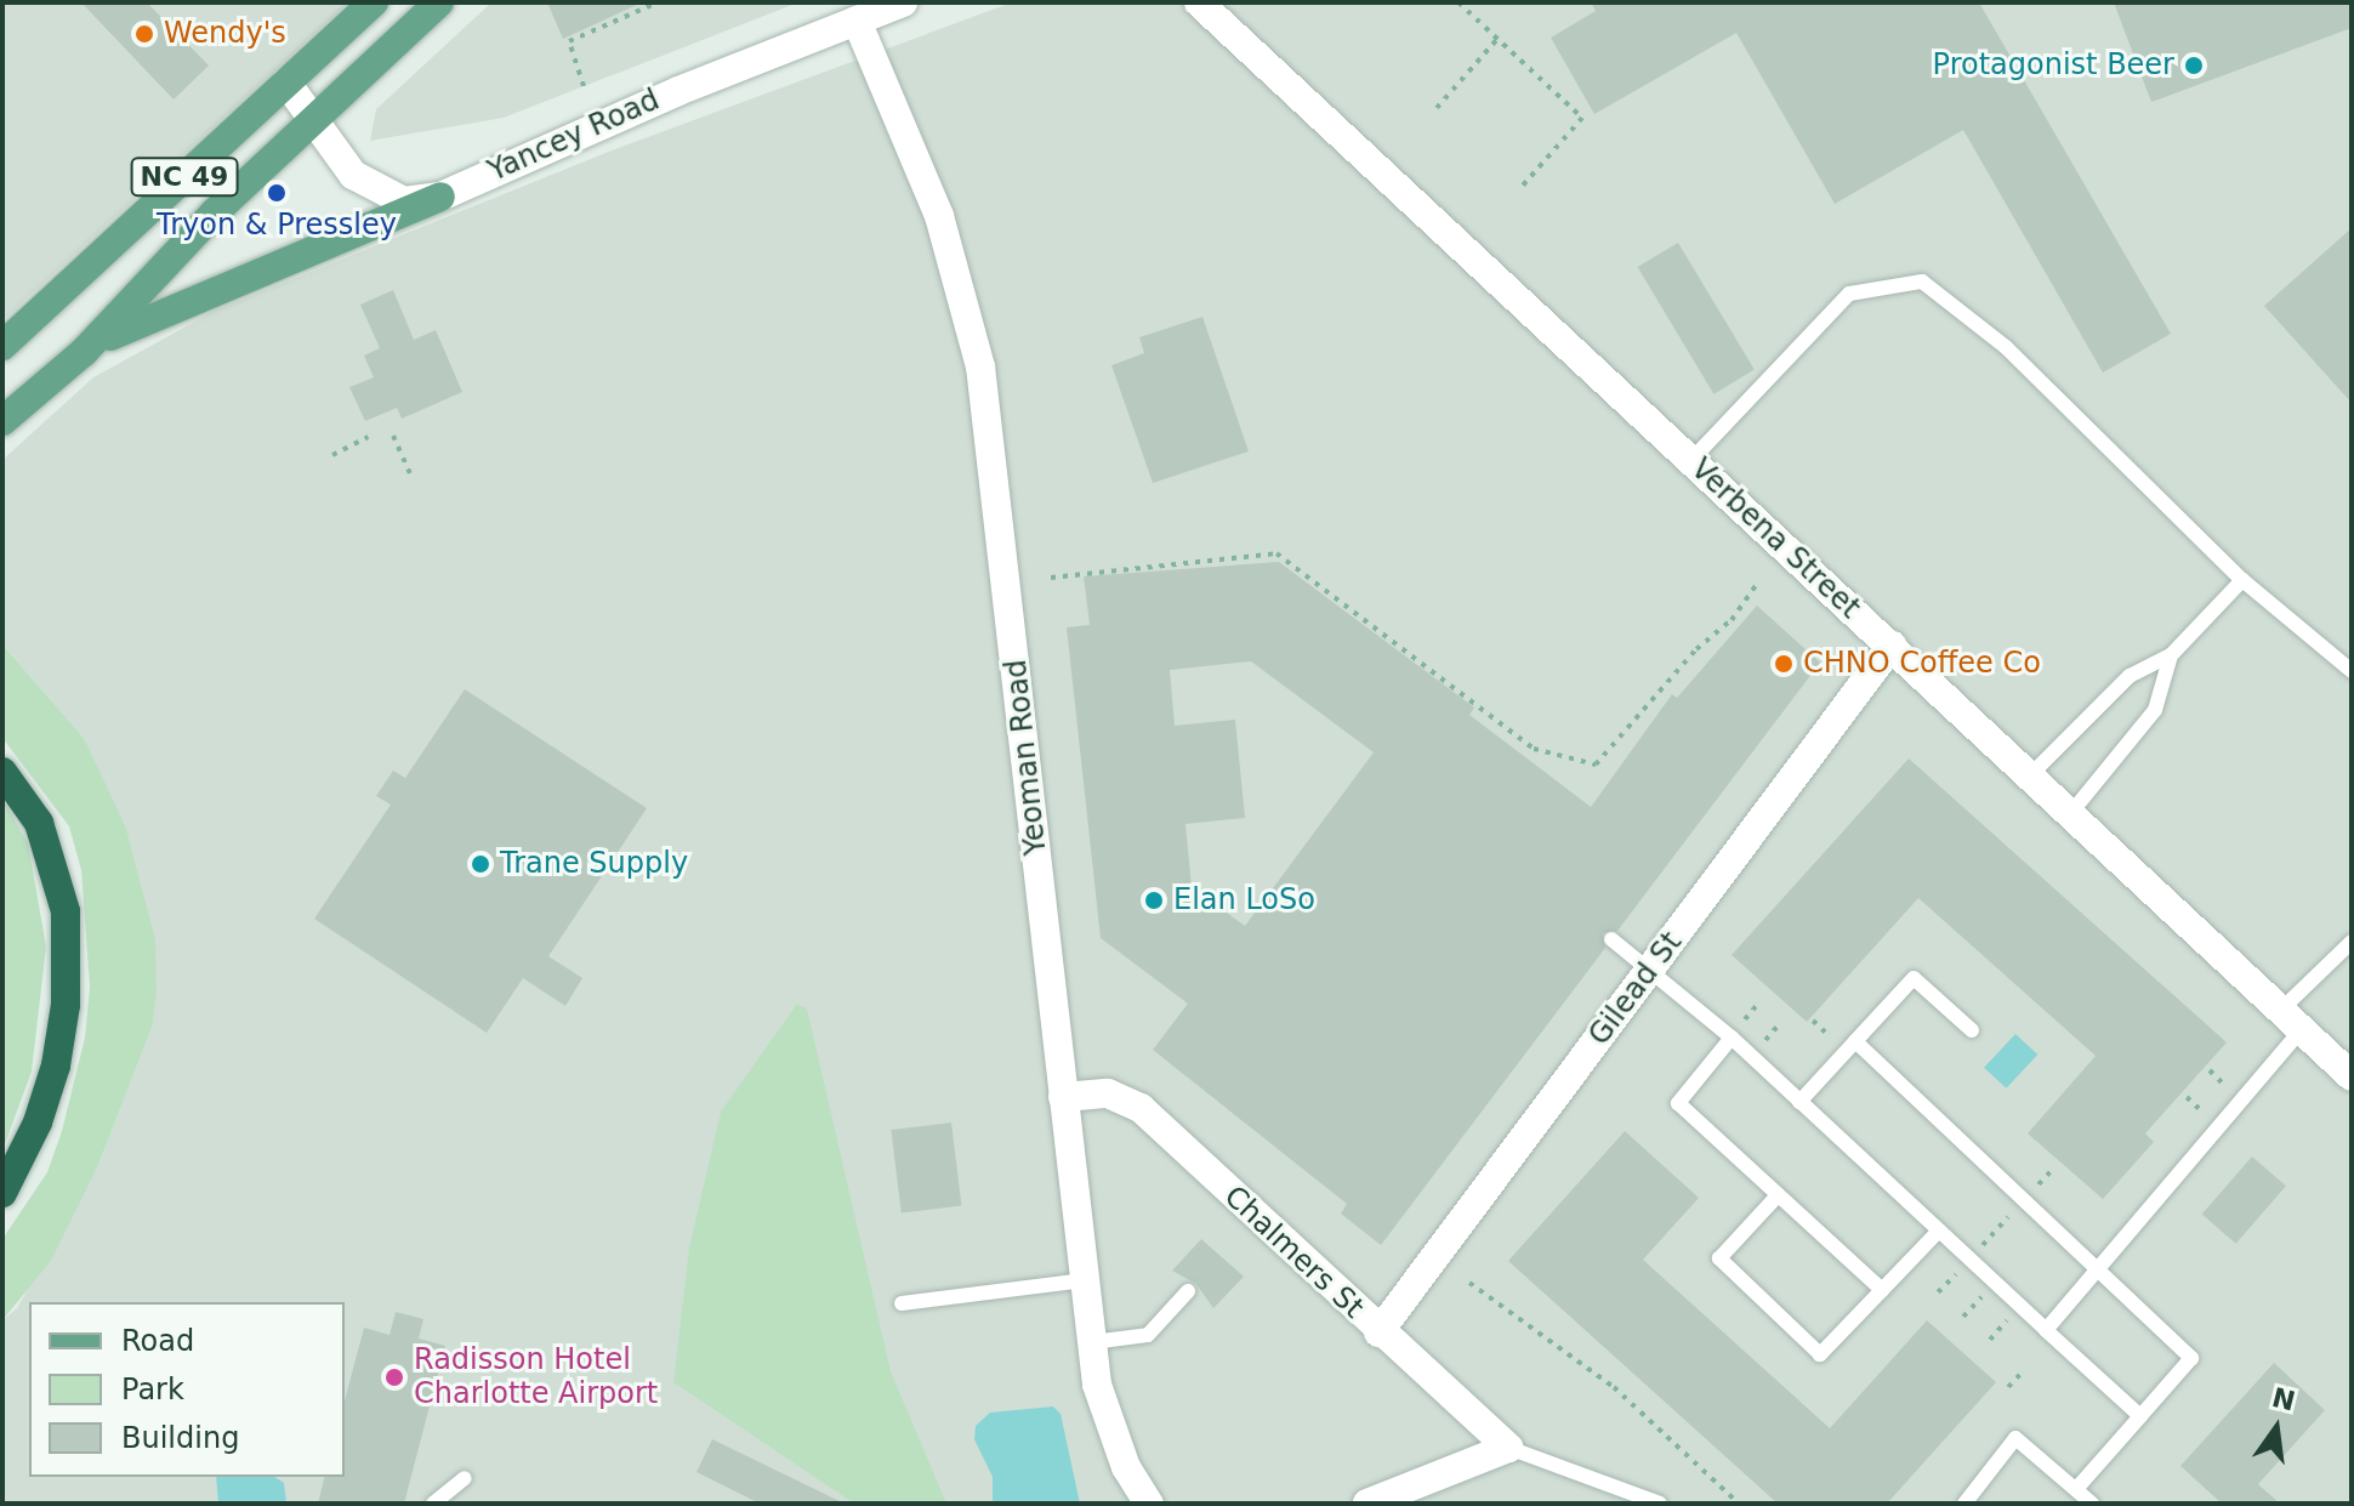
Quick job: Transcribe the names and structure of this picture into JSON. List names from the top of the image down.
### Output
{
  "streets": {
    "main road": ["NC 49"],
    "street": [
      "Yancey Road",
      "Verbena Street",
      "Yeoman Road",
      "Gilead St",
      "Chalmers St"
    ]
  },
  "crossings": [
    ["Yancey Road", "NC 49"],
    ["Yancey Road", "Yeoman Road"],
    ["Verbena Street", "Gilead St"],
    ["Yeoman Road", "Chalmers St"],
    ["Gilead St", "Chalmers St"]
  ],
  "places": [
    "Wendy's",
    "Protagonist Beer",
    "Tryon & Pressley",
    "CHNO Coffee Co",
    "Trane Supply",
    "Elan LoSo",
    "Radisson Hotel Charlotte Airport"
  ],
  "legend": ["Road", "Park", "Building"],
  "north": "top"
}
